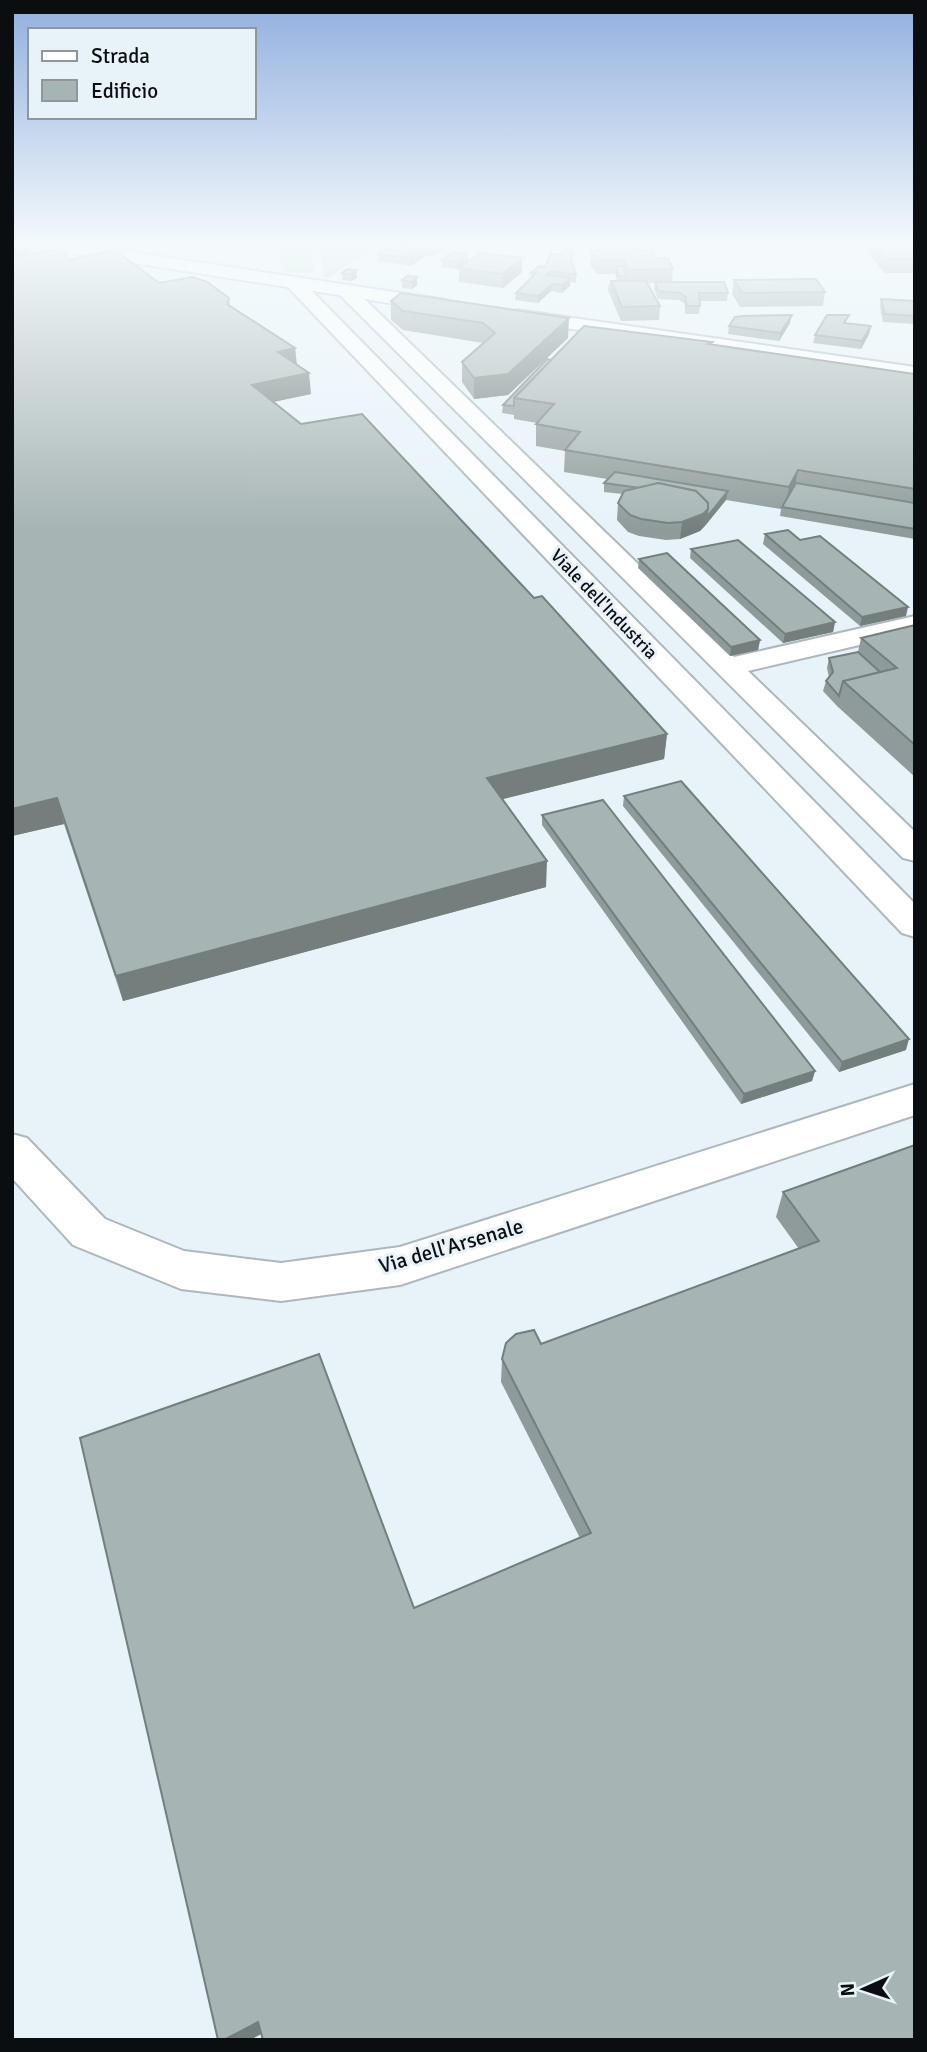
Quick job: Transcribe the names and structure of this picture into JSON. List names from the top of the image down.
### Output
{
  "streets": {
    "street": ["Viale dell'Industria", "Via dell'Arsenale"]
  },
  "legend": ["Strada", "Edificio"],
  "north": "left"
}
